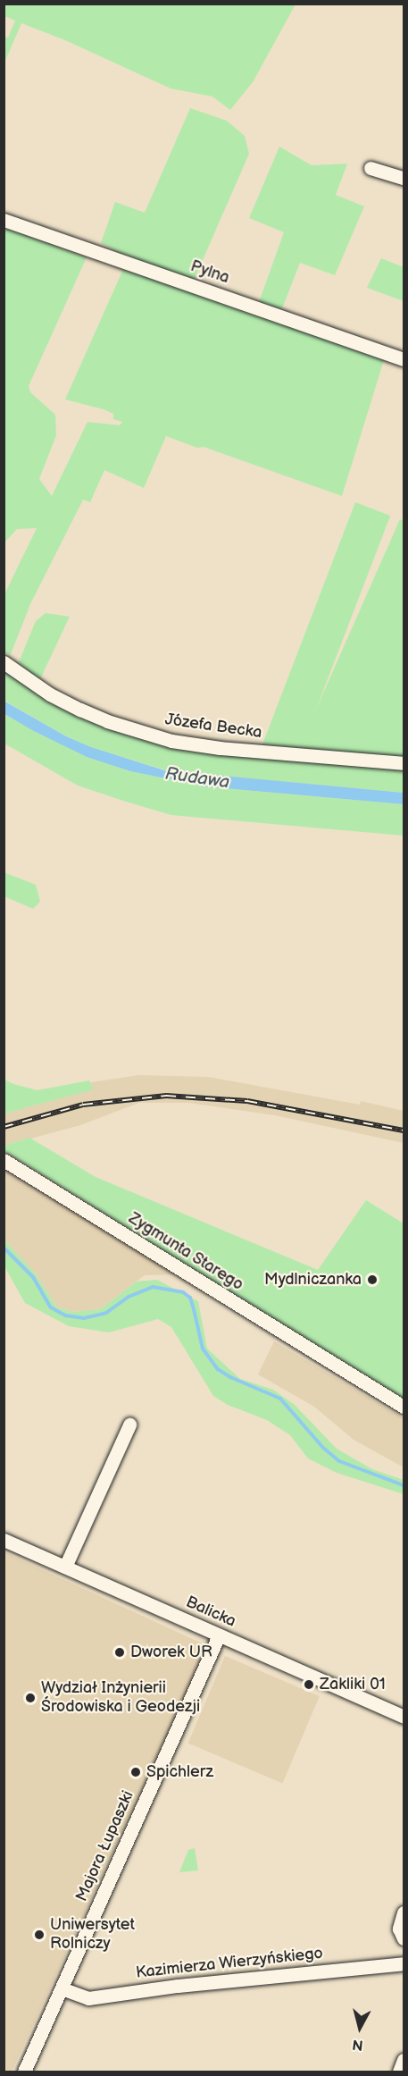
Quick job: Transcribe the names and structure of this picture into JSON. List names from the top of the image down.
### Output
{
  "streets": {
    "street": [
      "Pylna",
      "Józefa Becka",
      "Zygmunta Starego",
      "Balicka",
      "Majora Łupaszki",
      "Kazimierza Wierzyńskiego"
    ]
  },
  "crossings": [
    ["Balicka", "Majora Łupaszki"],
    ["Majora Łupaszki", "Kazimierza Wierzyńskiego"]
  ],
  "water": ["Rudawa"],
  "places": [
    "Mydlniczanka",
    "Dworek UR",
    "Zakliki 01",
    "Wydział Inżynierii Środowiska i Geodezji",
    "Spichlerz",
    "Uniwersytet Rolniczy"
  ],
  "north": "bottom"
}
